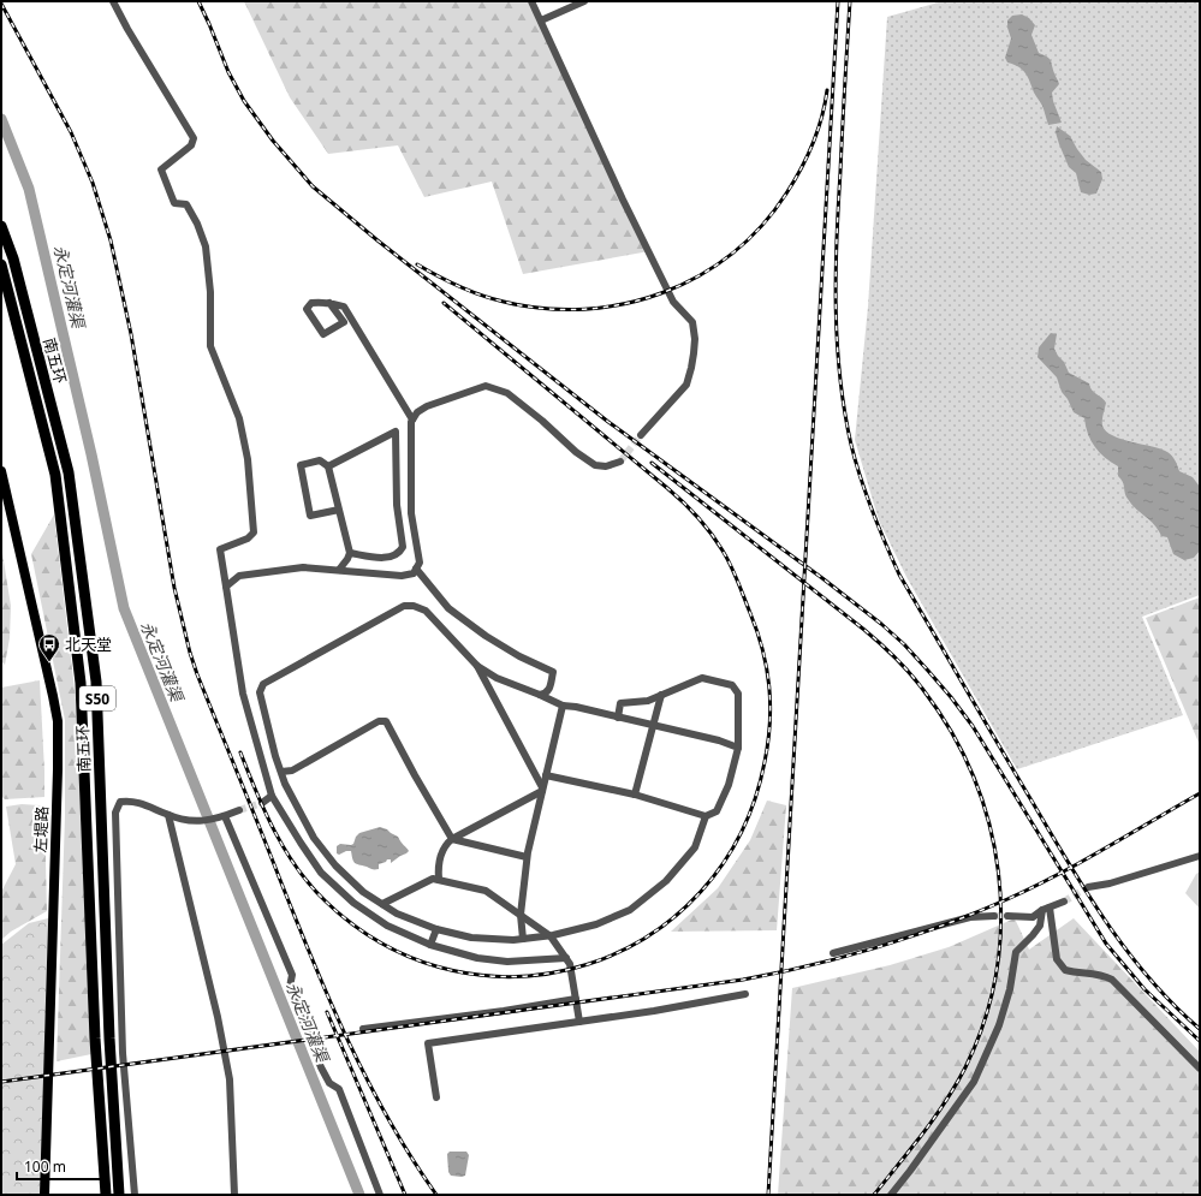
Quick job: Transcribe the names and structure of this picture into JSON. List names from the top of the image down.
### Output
{
  "streets": {
    "highway": ["南五环", "S50"],
    "main road": ["左堤路"]
  },
  "water": ["永定河灌渠"],
  "places": {
    "bus stop": ["北天堂"]
  },
  "scale_bar": "100 m"
}
